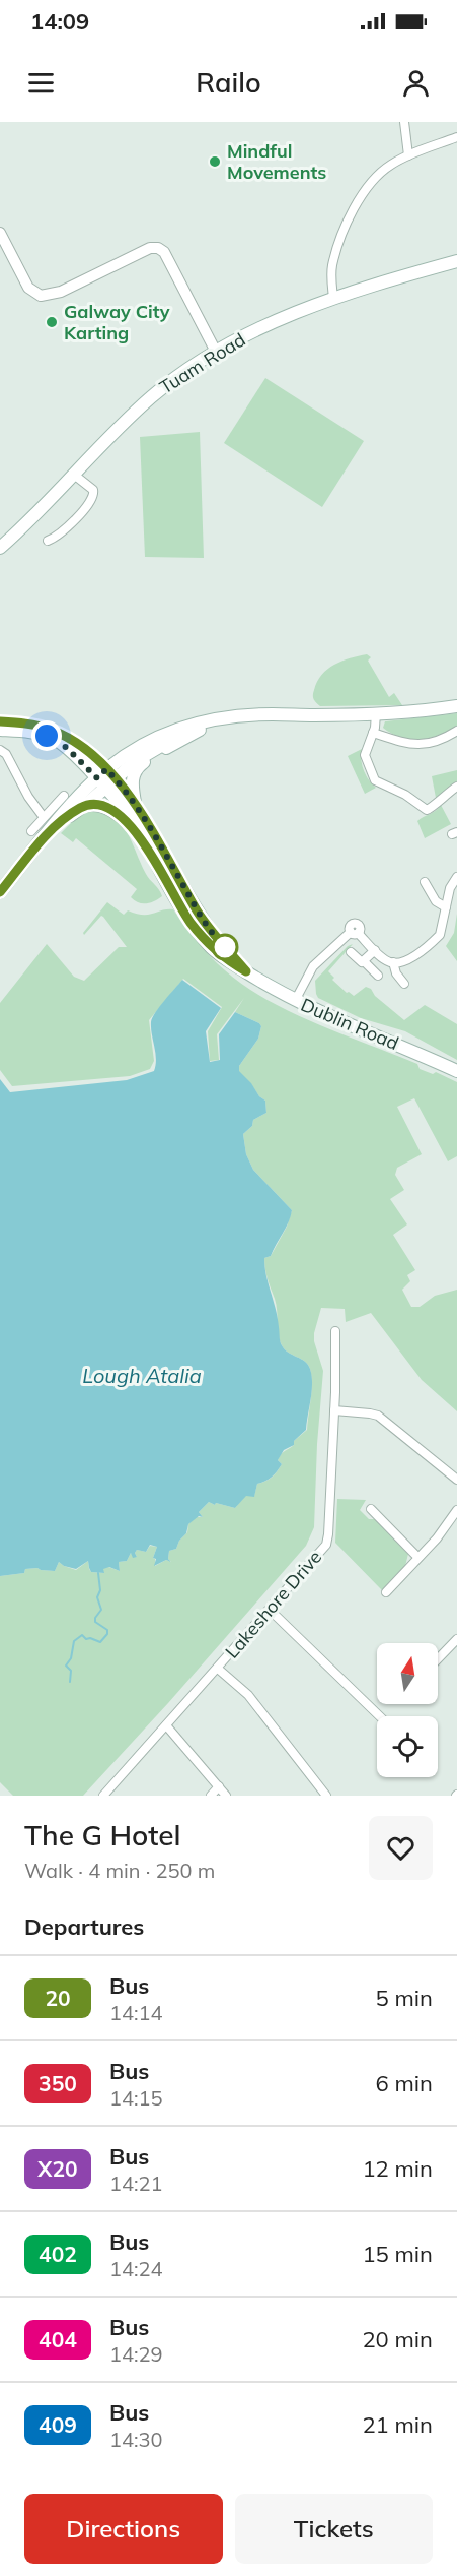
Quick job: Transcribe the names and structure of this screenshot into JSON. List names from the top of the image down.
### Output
{
  "streets": {
    "main road": ["Tuam Road", "Dublin Road"],
    "street": ["Lakeshore Drive"]
  },
  "water": ["Lough Atalia"],
  "places": ["Mindful Movements", "Galway City Karting"],
  "lines": ["bus line 20"],
  "north": "top",
  "page": {
    "status": "14:09",
    "header": "Railo",
    "heading": [
      ["The G Hotel", "Walk · 4 min · 250 m"],
      "Departures"
    ],
    "list": [
      {
        "mark": "20",
        "name": "Bus",
        "note": "14:14",
        "value": "5 min"
      },
      {
        "mark": "350",
        "name": "Bus",
        "note": "14:15",
        "value": "6 min"
      },
      {
        "mark": "X20",
        "name": "Bus",
        "note": "14:21",
        "value": "12 min"
      },
      {
        "mark": "402",
        "name": "Bus",
        "note": "14:24",
        "value": "15 min"
      },
      {
        "mark": "404",
        "name": "Bus",
        "note": "14:29",
        "value": "20 min"
      },
      {
        "mark": "409",
        "name": "Bus",
        "note": "14:30",
        "value": "21 min"
      }
    ],
    "buttons": ["Directions", "Tickets"]
  }
}
